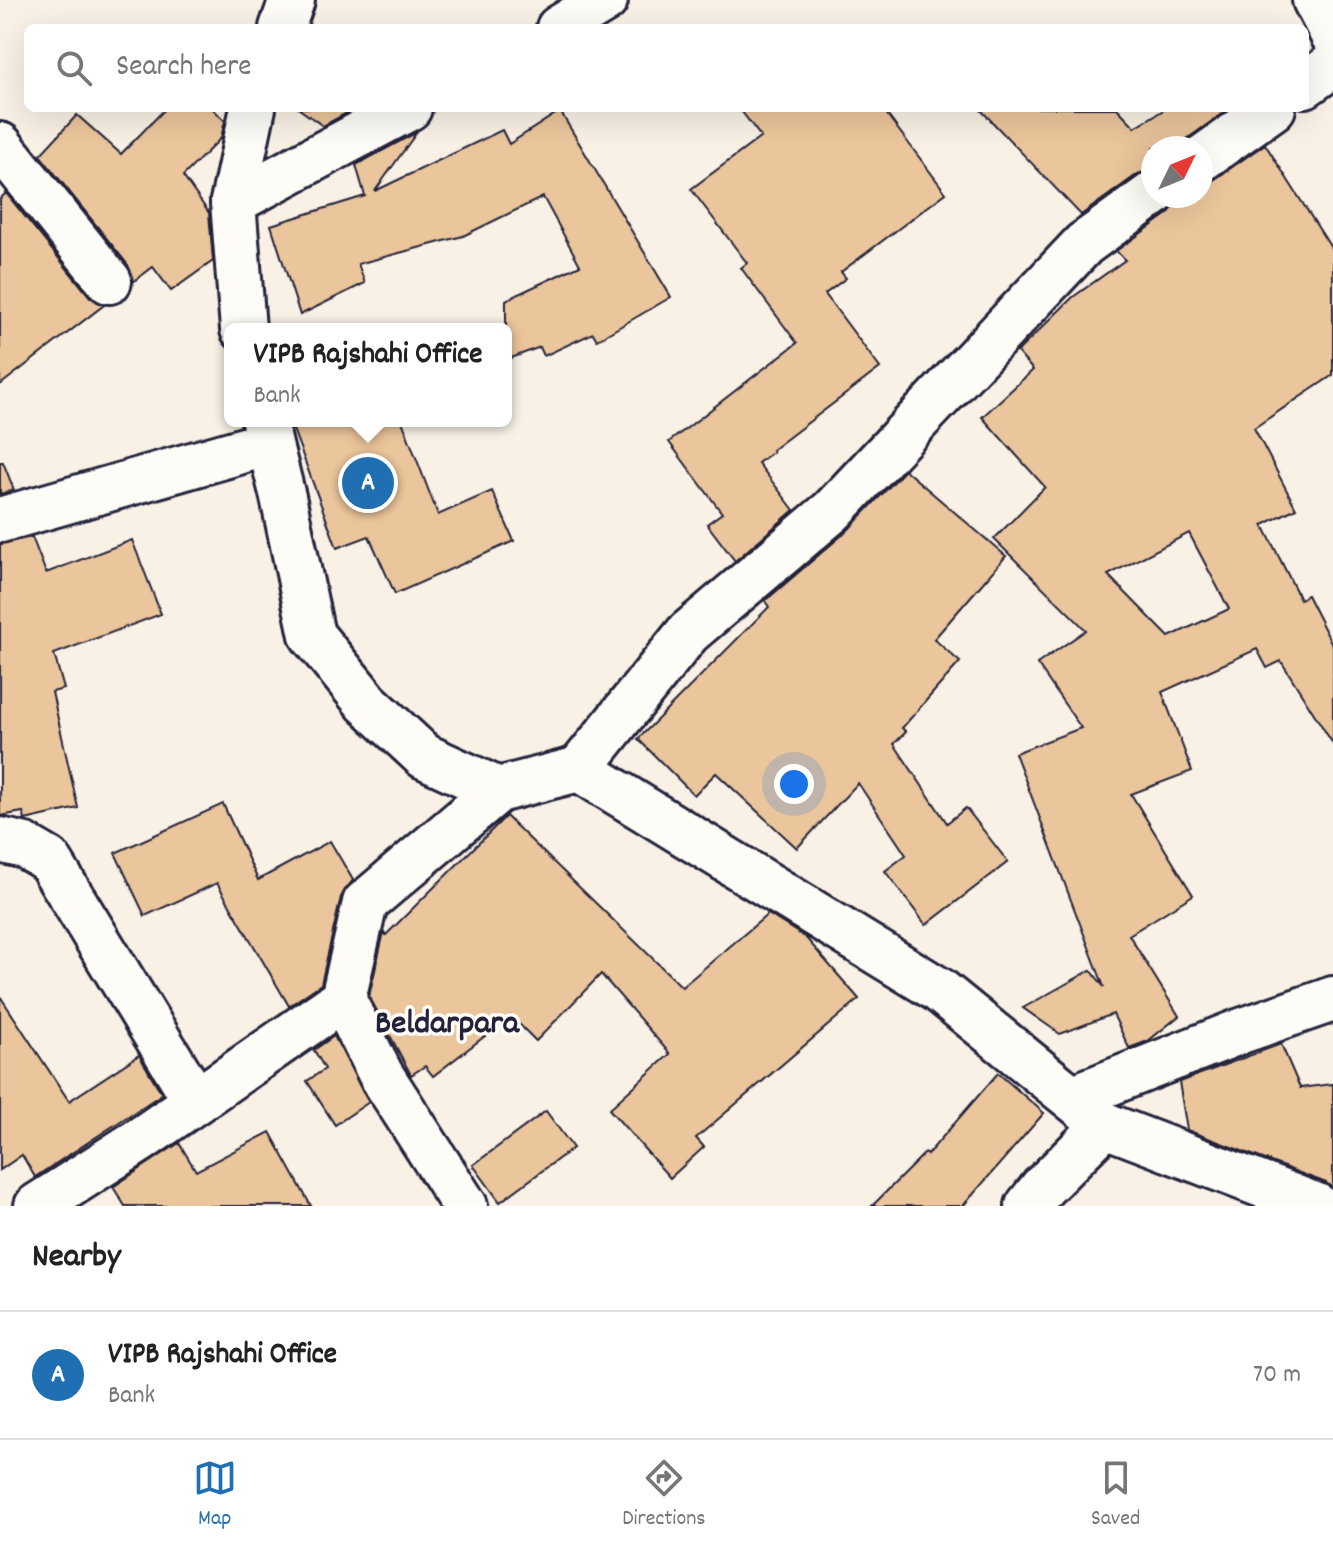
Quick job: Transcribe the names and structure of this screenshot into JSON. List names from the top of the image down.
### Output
{
  "districts": ["Beldarpara"],
  "north": "top right",
  "page": {
    "search": "Search here",
    "popup": ["VIPB Rajshahi Office", "Bank"],
    "pins": "A",
    "heading": "Nearby",
    "list": [
      {
        "mark": "A",
        "name": "VIPB Rajshahi Office",
        "note": "Bank",
        "value": "70 m"
      }
    ],
    "nav": ["Map", "Directions", "Saved"]
  }
}
